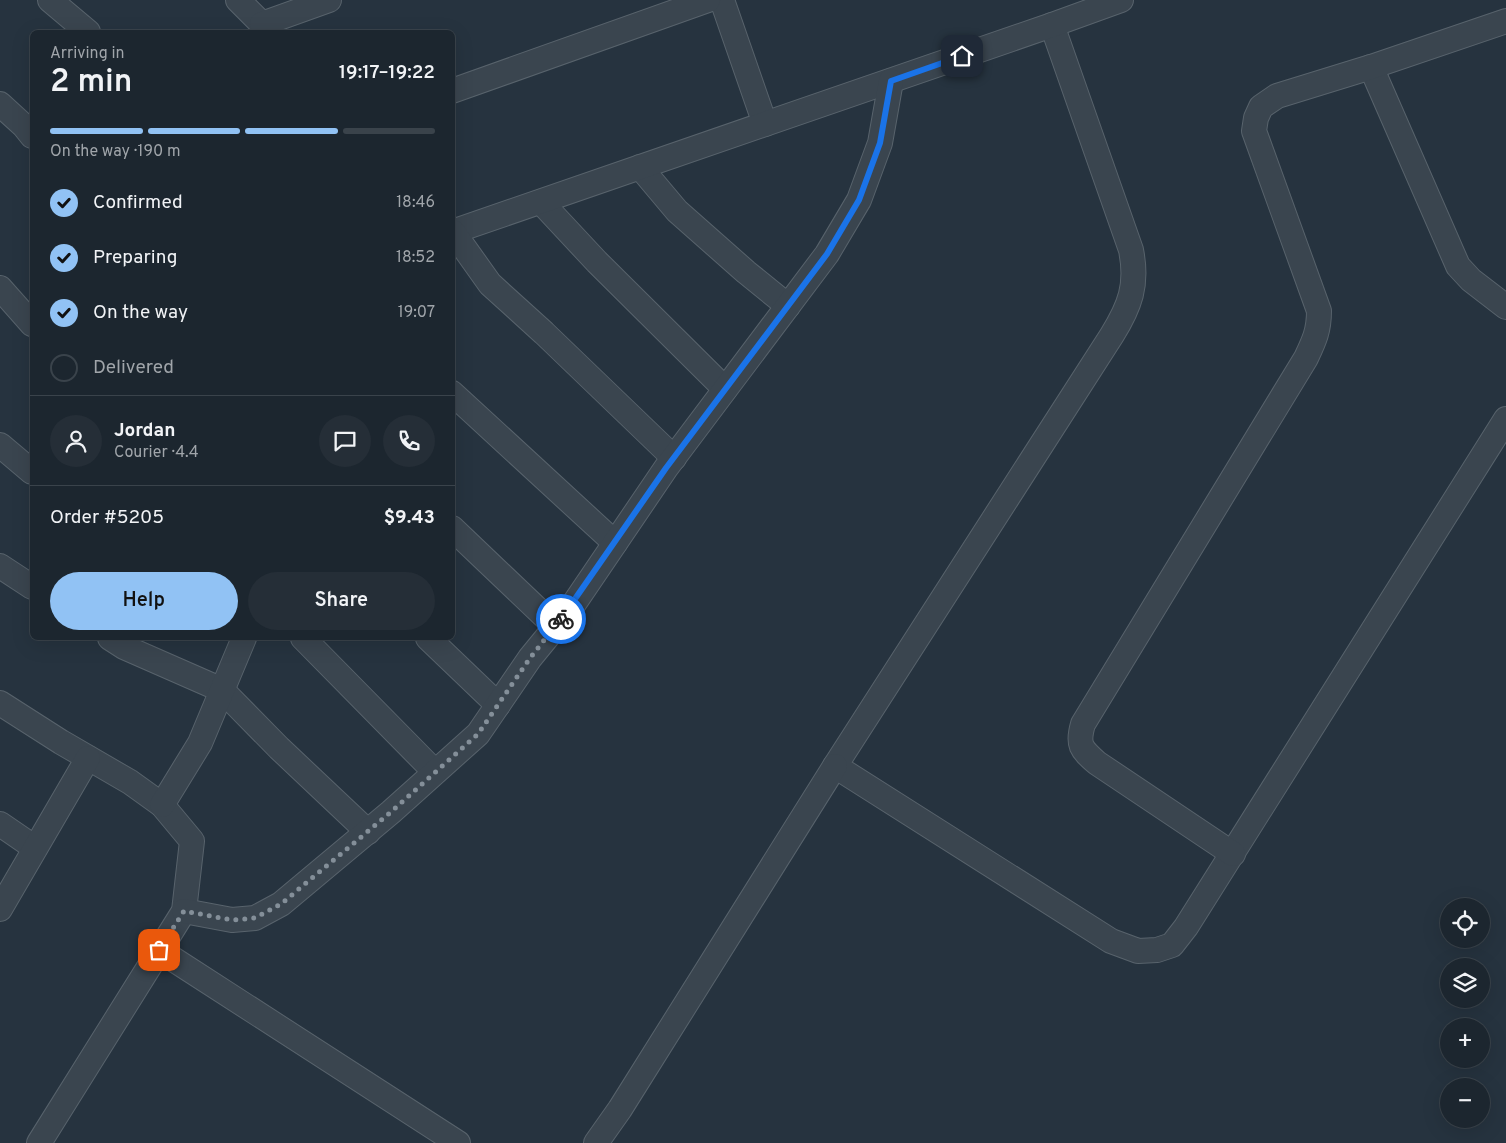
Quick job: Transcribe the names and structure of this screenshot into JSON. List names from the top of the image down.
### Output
{
  "page": {
    "heading": ["2 min", "Arriving in", "19:17–19:22"],
    "panel": [
      "Jordan",
      "Courier · 4.4",
      "Order #5205",
      "$9.43"
    ],
    "bar": "On the way · 190 m",
    "list": [
      ["Confirmed", "18:46"],
      ["Preparing", "18:52"],
      ["On the way", "19:07"],
      "Delivered"
    ],
    "buttons": ["Help", "Share"],
    "map_buttons": ["+", "−"]
  }
}
